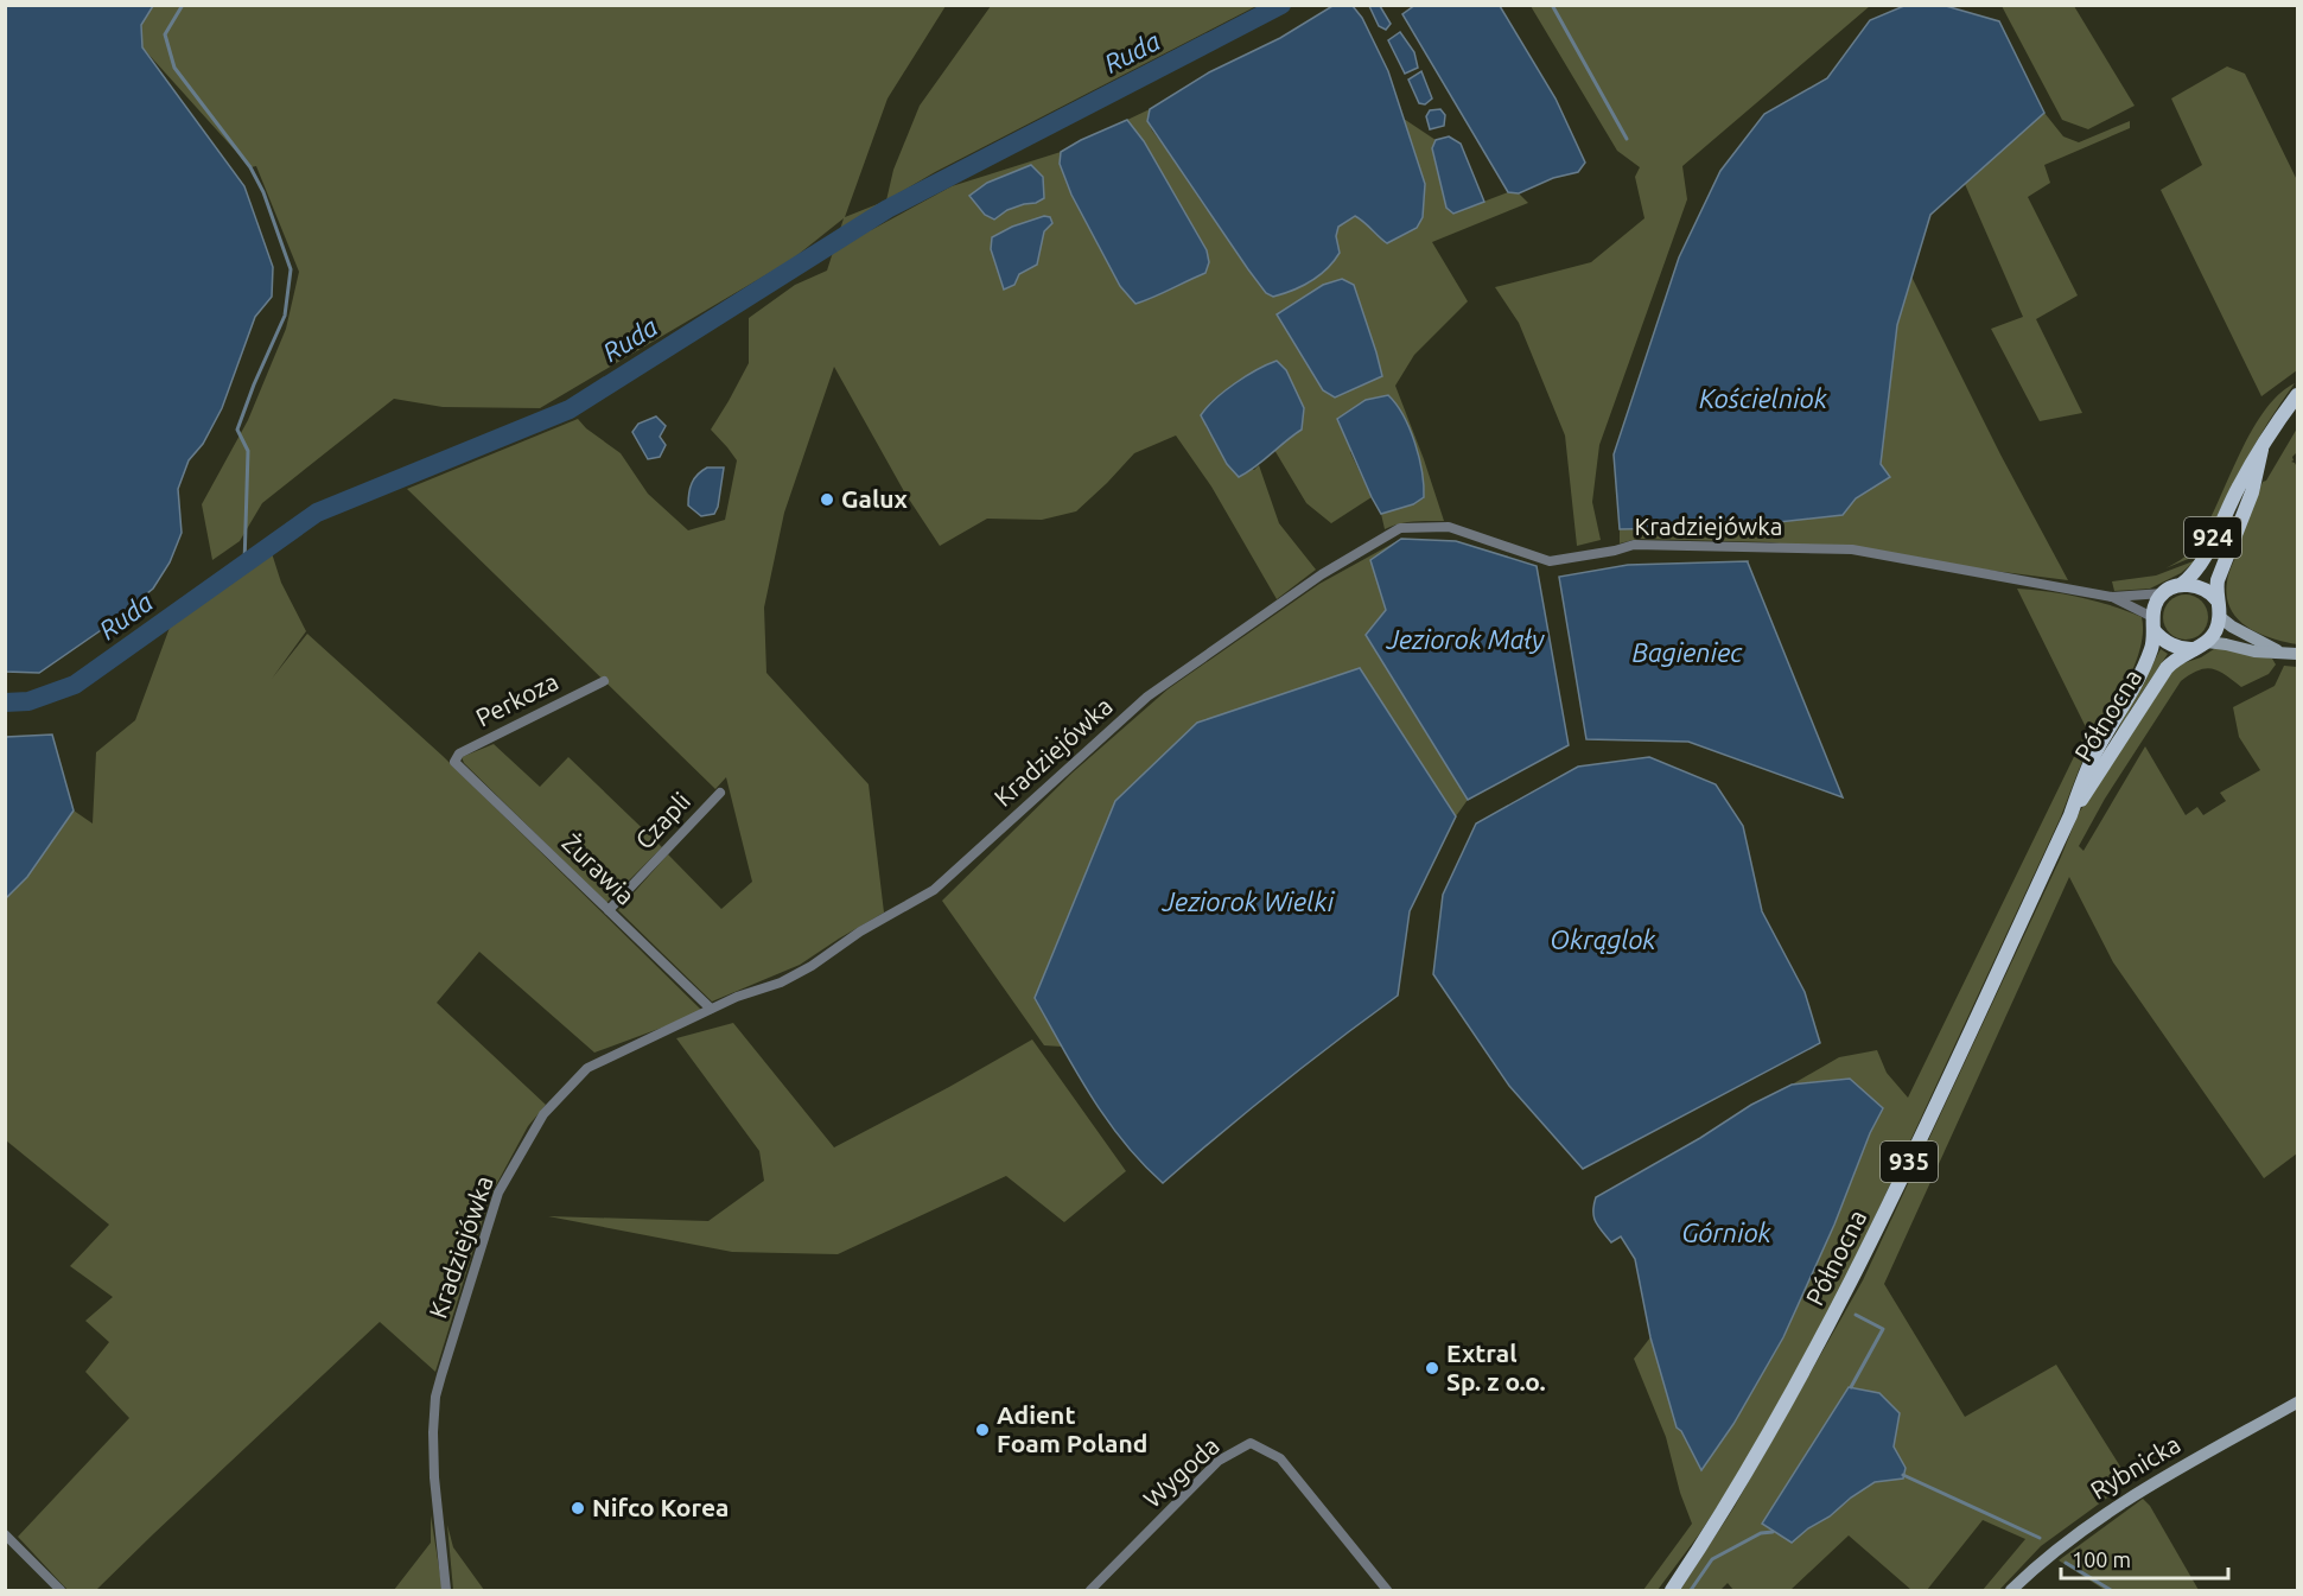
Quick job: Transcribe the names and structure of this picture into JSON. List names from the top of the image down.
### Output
{
  "streets": {
    "main road": ["924", "Północna", "935"],
    "street": [
      "Kradziejówka",
      "Perkoza",
      "Czapli",
      "Żurawia",
      "Rybnicka",
      "Wygoda"
    ]
  },
  "crossings": [
    ["Kradziejówka", "924"],
    ["Kradziejówka", "Północna"],
    ["Kradziejówka", "Żurawia"],
    ["924", "Północna"],
    ["Perkoza", "Żurawia"],
    ["Czapli", "Żurawia"]
  ],
  "water": [
    "Ruda",
    "Kościelniok",
    "Jeziorok Mały",
    "Bagieniec",
    "Jeziorok Wielki",
    "Okrąglok",
    "Górniok"
  ],
  "places": [
    "Galux",
    "Extral Sp. z o.o.",
    "Adient Foam Poland",
    "Nifco Korea"
  ],
  "scale_bar": "100 m"
}
